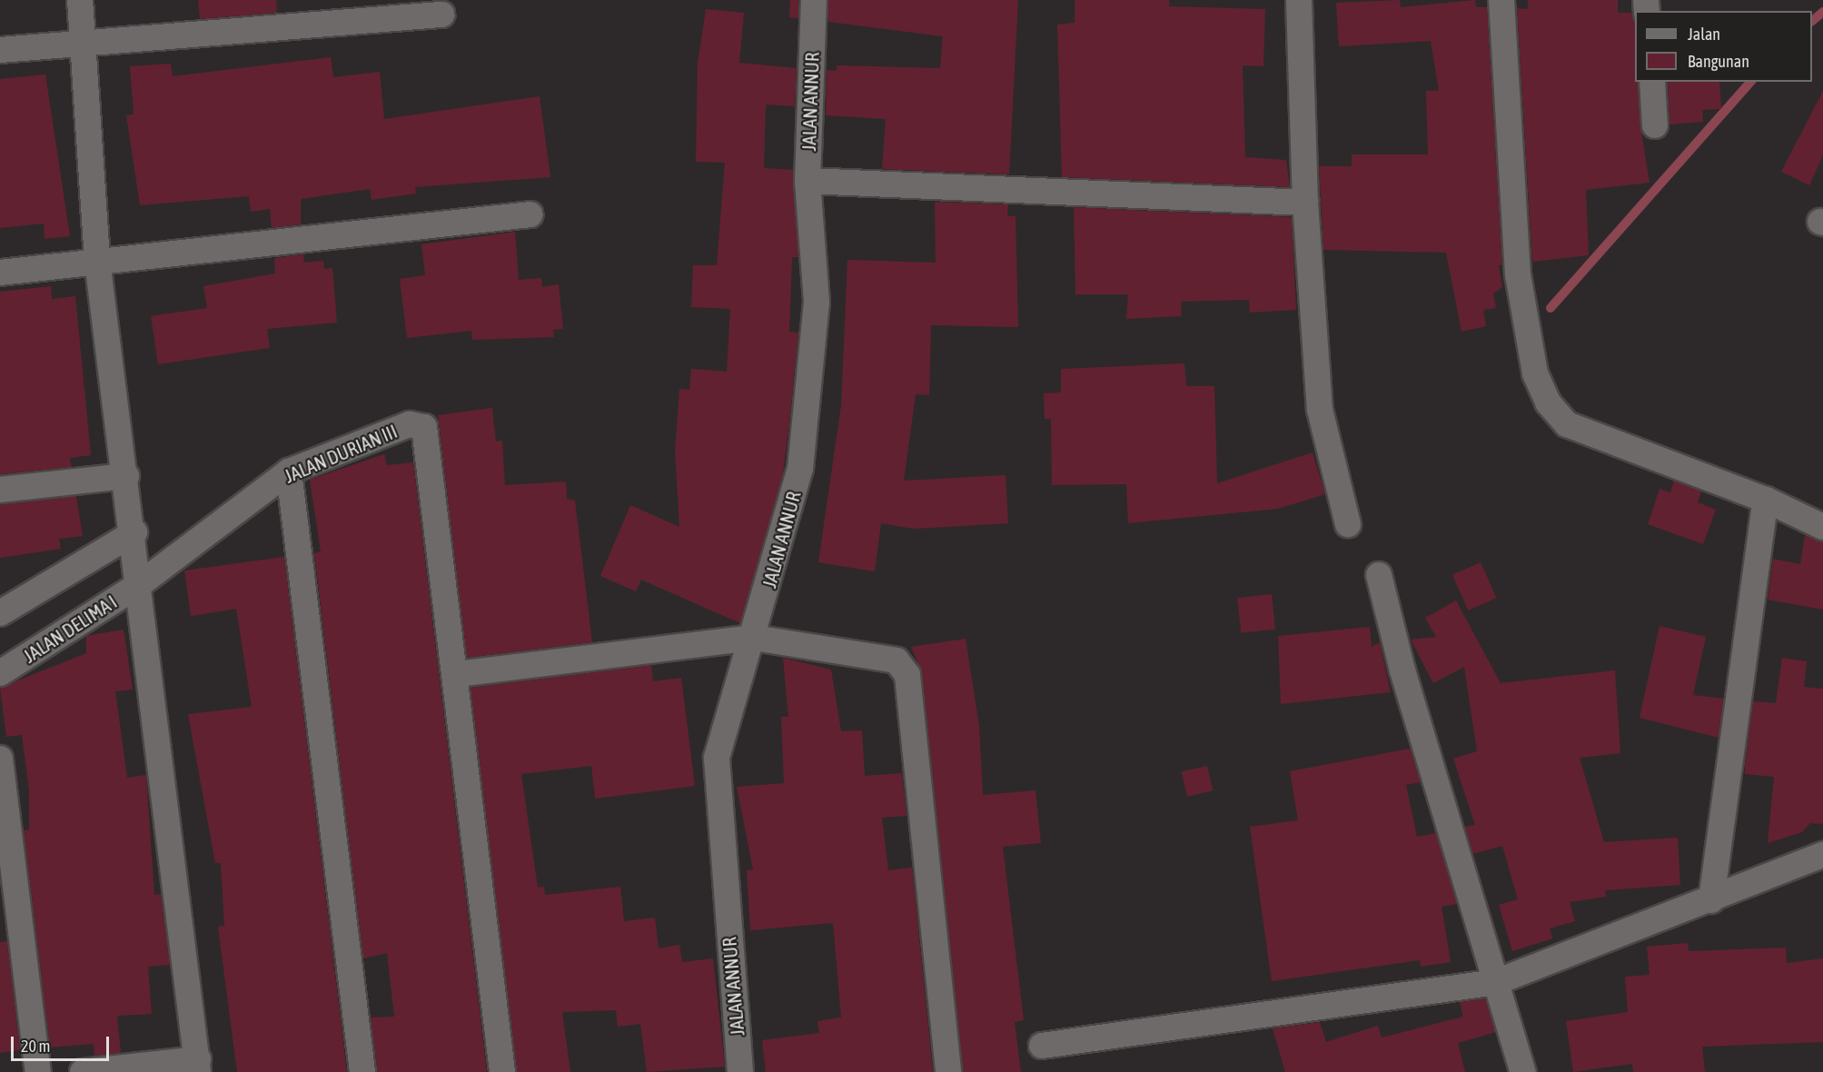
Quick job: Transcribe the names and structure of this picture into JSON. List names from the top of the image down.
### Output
{
  "streets": {
    "street": ["JALAN ANNUR", "JALAN DURIAN III", "JALAN DELIMA I"]
  },
  "crossings": [
    ["JALAN DURIAN III", "JALAN DELIMA I"]
  ],
  "legend": ["Jalan", "Bangunan"],
  "scale_bar": "20 m"
}
